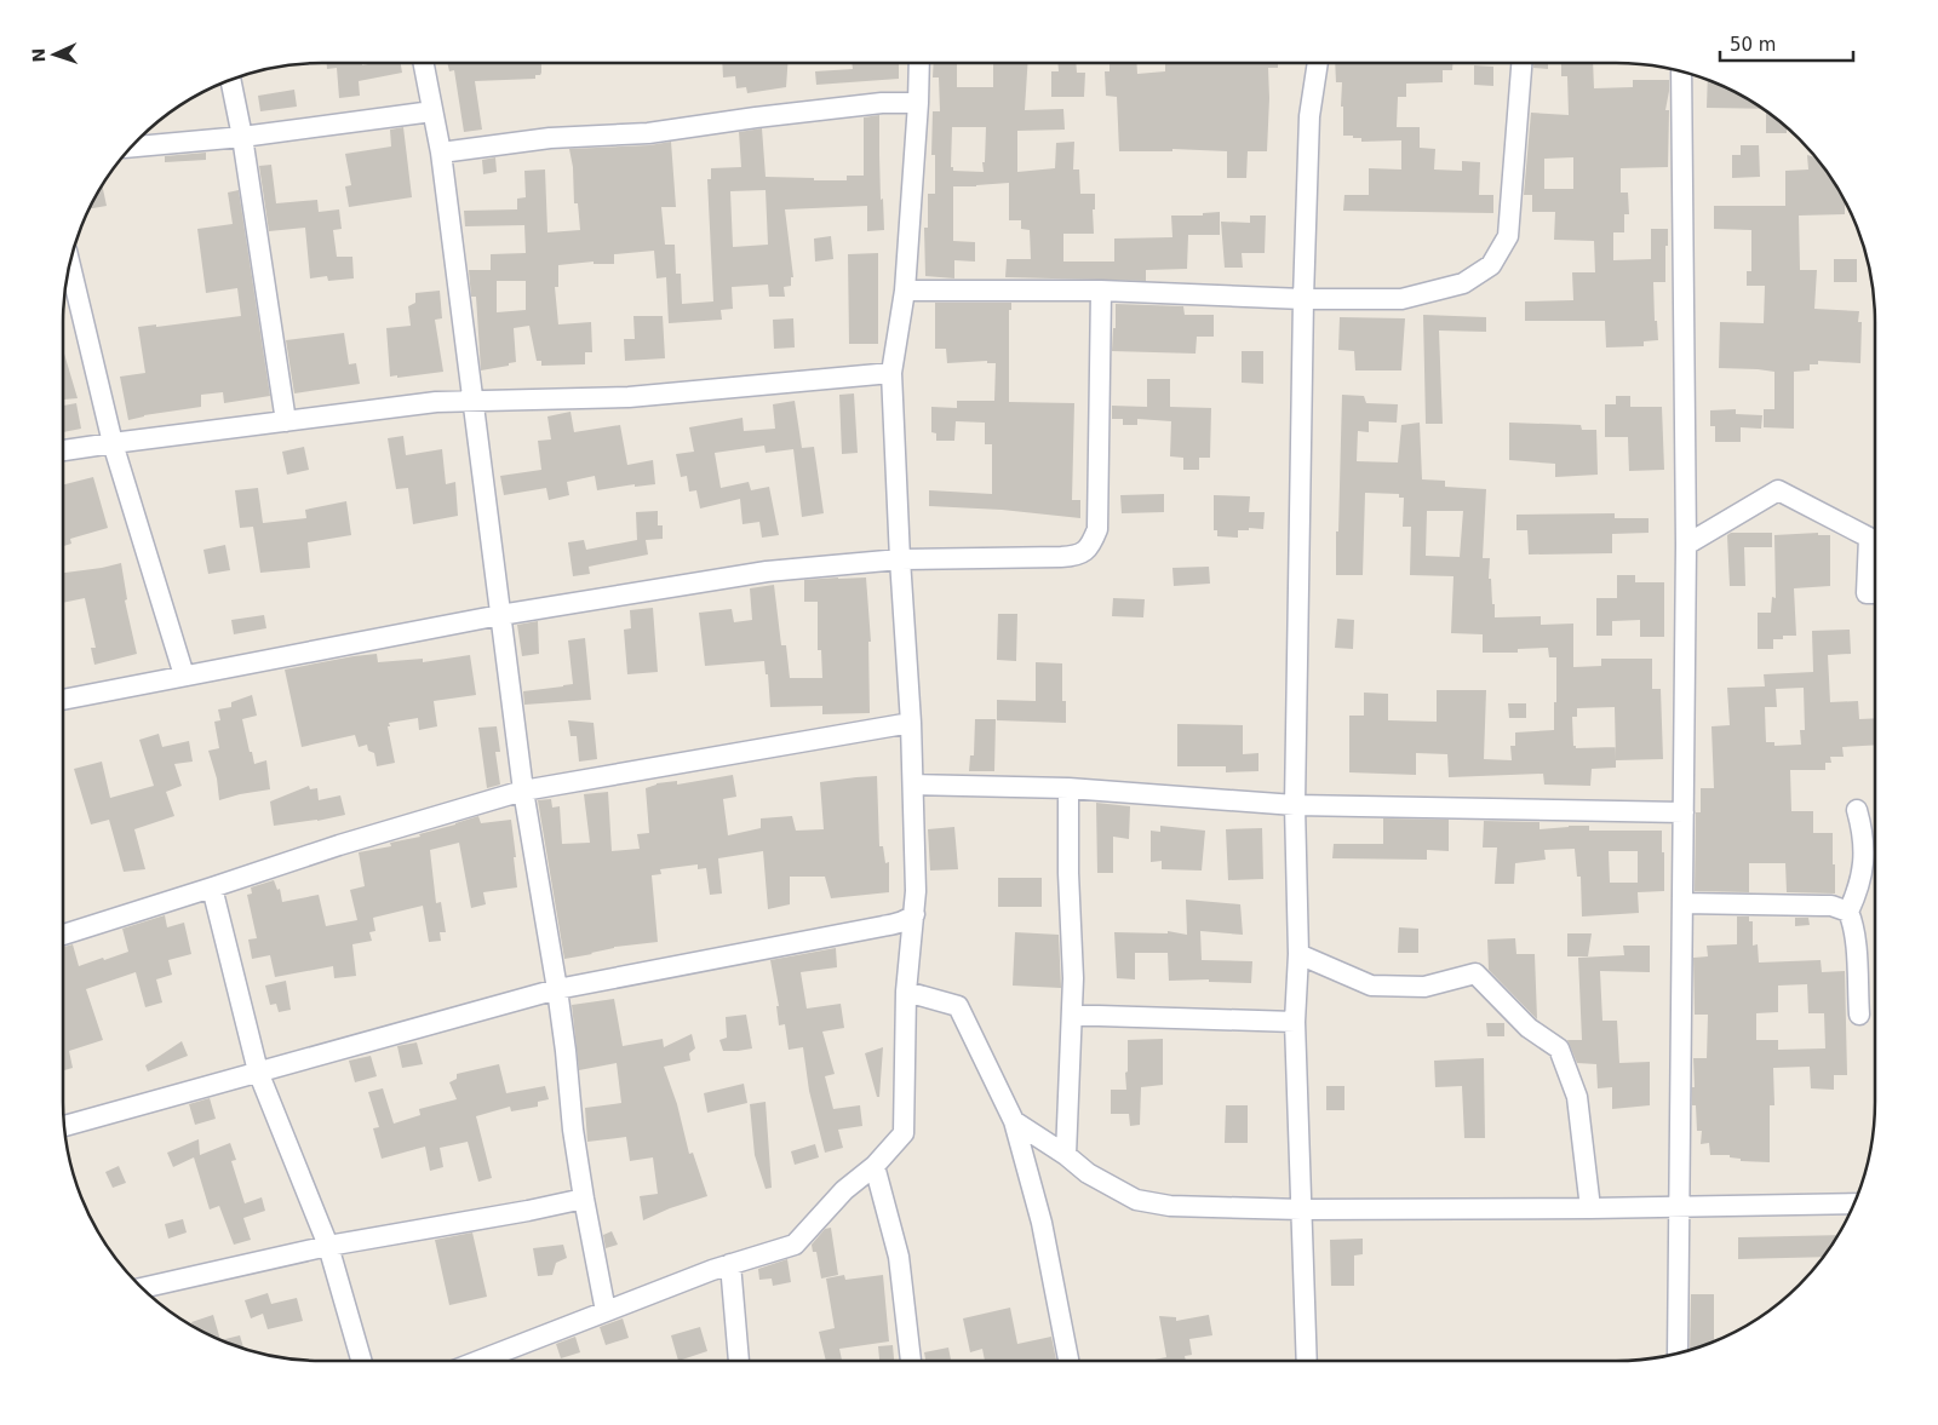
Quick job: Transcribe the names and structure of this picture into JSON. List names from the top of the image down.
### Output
{
  "scale_bar": "50 m",
  "north": "left"
}
